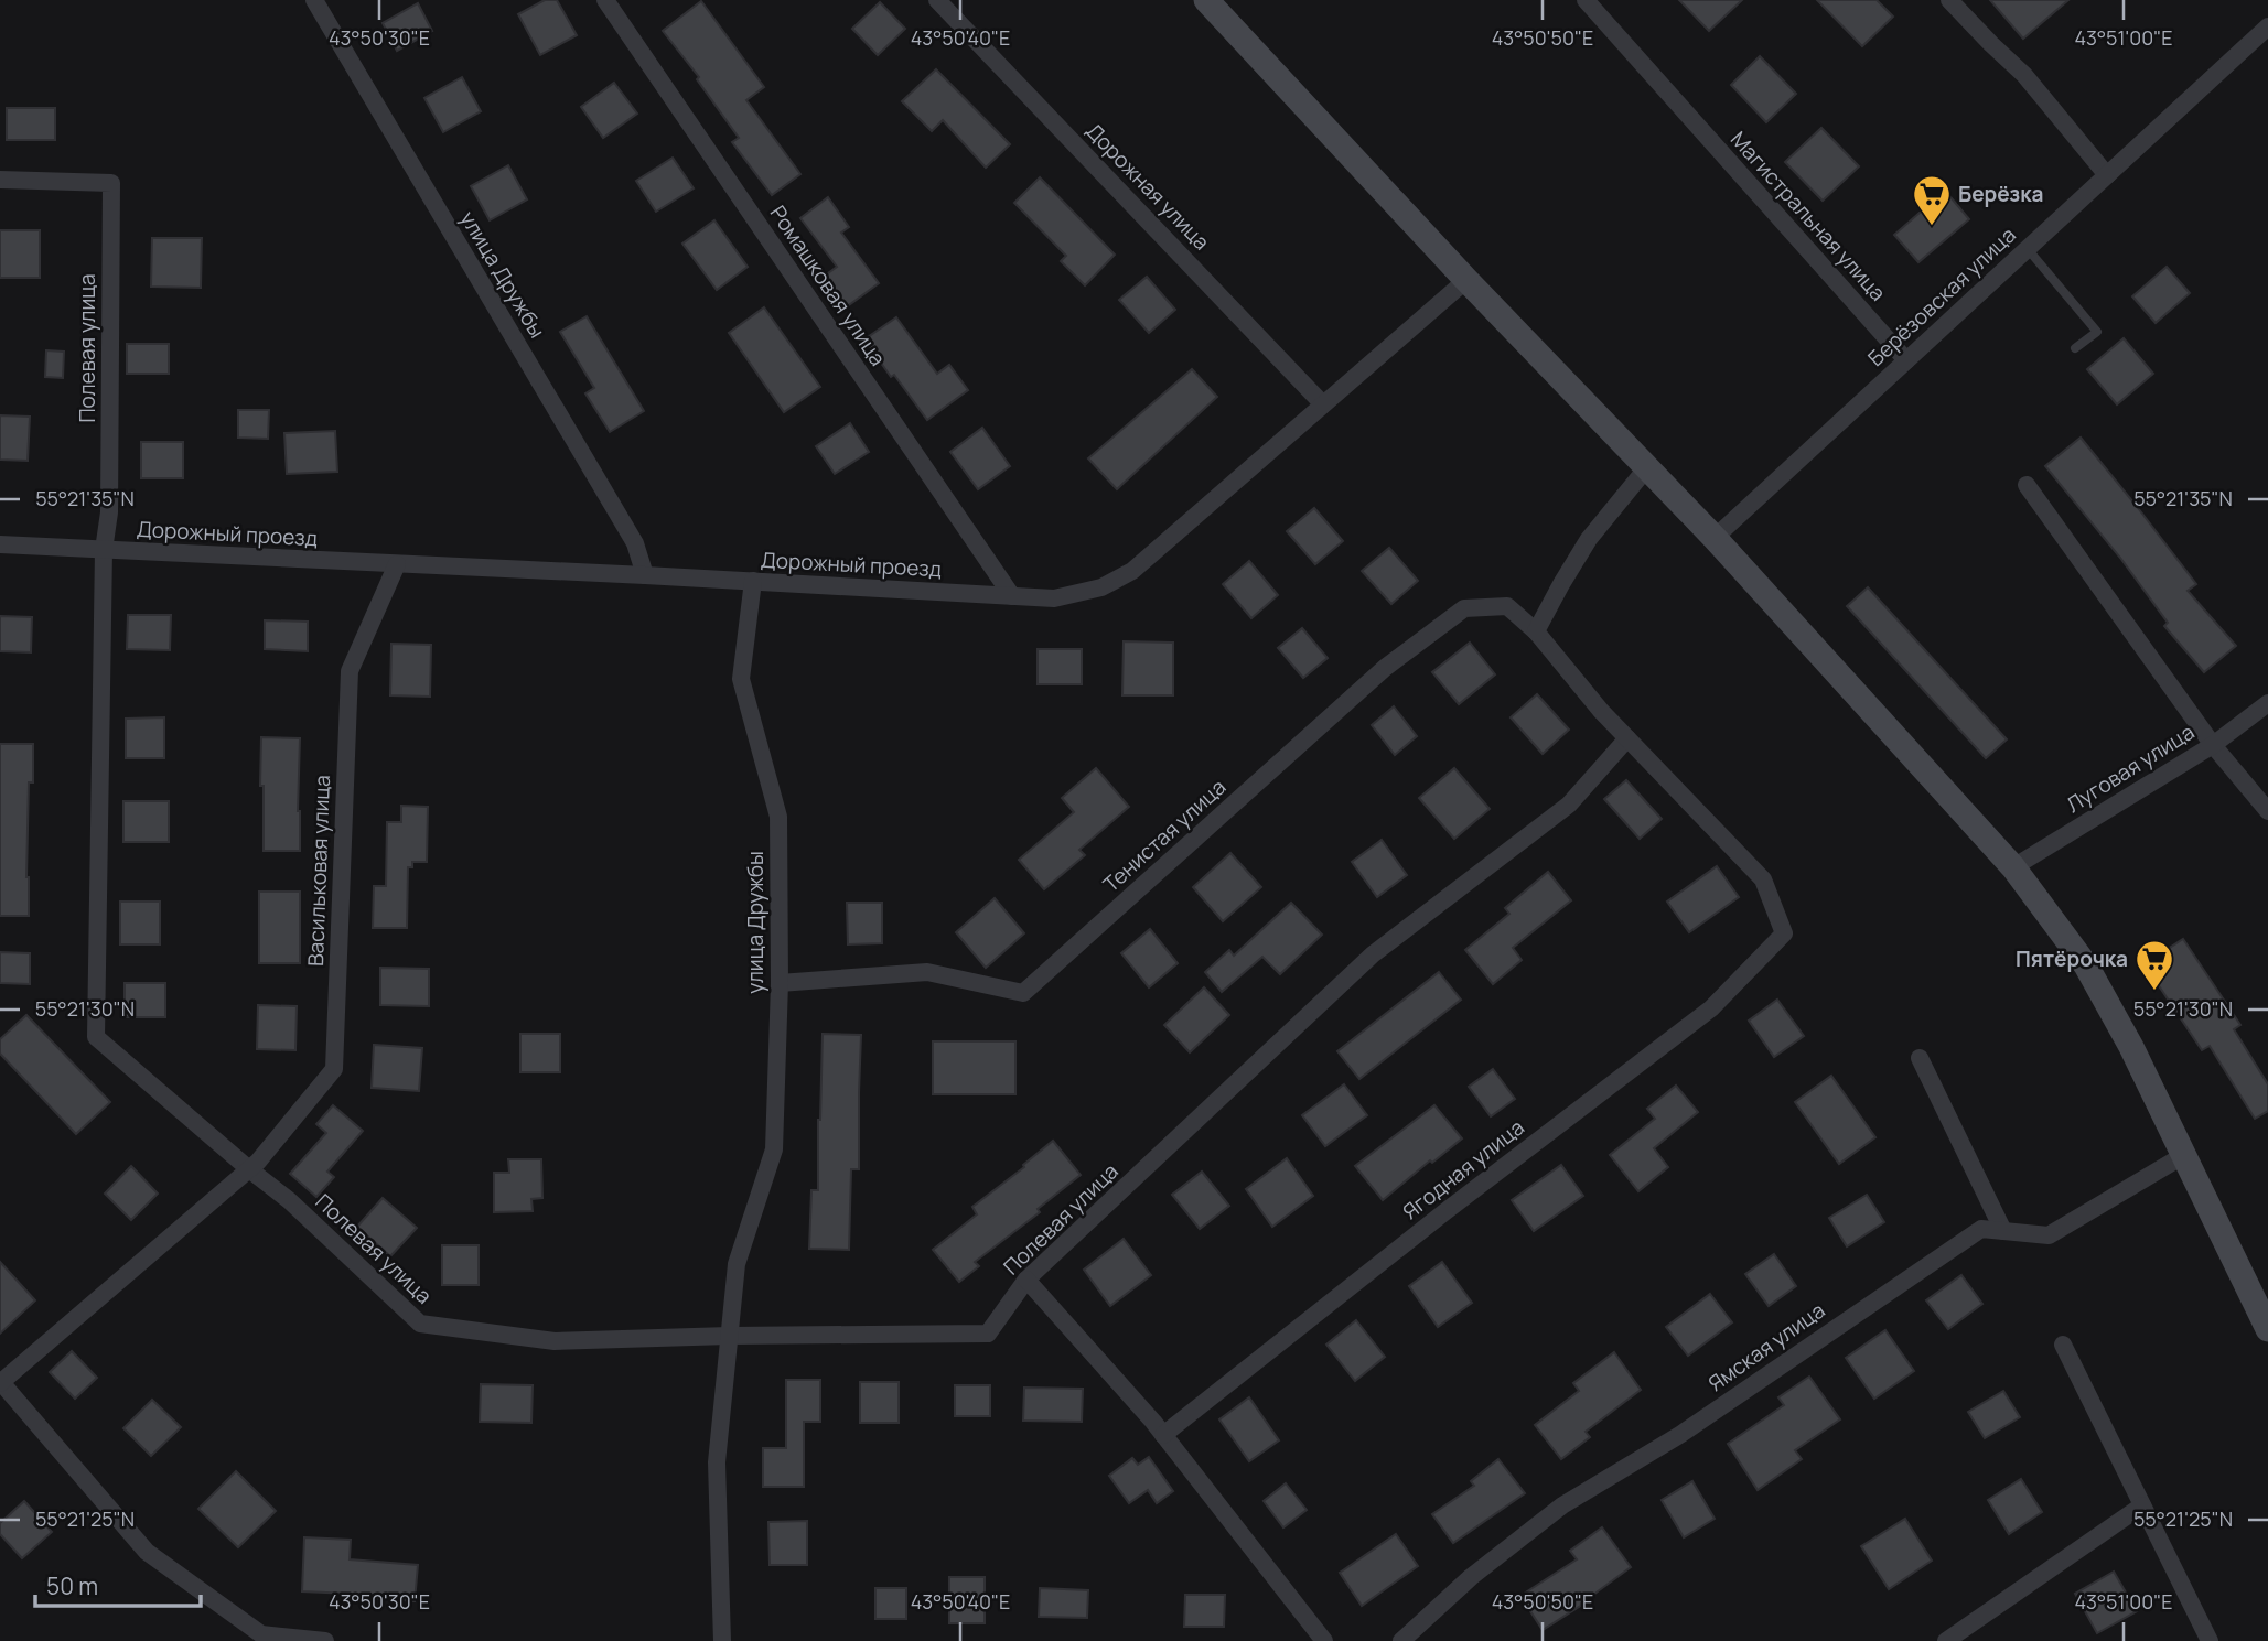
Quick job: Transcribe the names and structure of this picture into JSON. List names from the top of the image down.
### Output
{
  "streets": {
    "street": [
      "Дорожная улица",
      "Магистральная улица",
      "улица Дружбы",
      "Ромашковая улица",
      "Берёзовская улица",
      "Полевая улица",
      "Дорожный проезд",
      "Луговая улица",
      "Тенистая улица",
      "Васильковая улица",
      "Ягодная улица",
      "Ямская улица"
    ]
  },
  "crossings": [
    ["Дорожная улица", "Дорожный проезд"],
    ["Магистральная улица", "Берёзовская улица"],
    ["улица Дружбы", "Полевая улица"],
    ["улица Дружбы", "Дорожный проезд"],
    ["улица Дружбы", "Тенистая улица"],
    ["Ромашковая улица", "Дорожный проезд"],
    ["Полевая улица", "Дорожный проезд"],
    ["Полевая улица", "Васильковая улица"],
    ["Полевая улица", "Ягодная улица"],
    ["Дорожный проезд", "Васильковая улица"]
  ],
  "places": {
    "supermarket": ["Берёзка", "Пятёрочка"]
  },
  "scale_bar": "50 m",
  "coordinates": [
    "43°50'30\"E",
    "43°50'40\"E",
    "43°50'50\"E",
    "43°51'00\"E",
    "55°21'35\"N",
    "55°21'30\"N",
    "55°21'25\"N"
  ]
}
